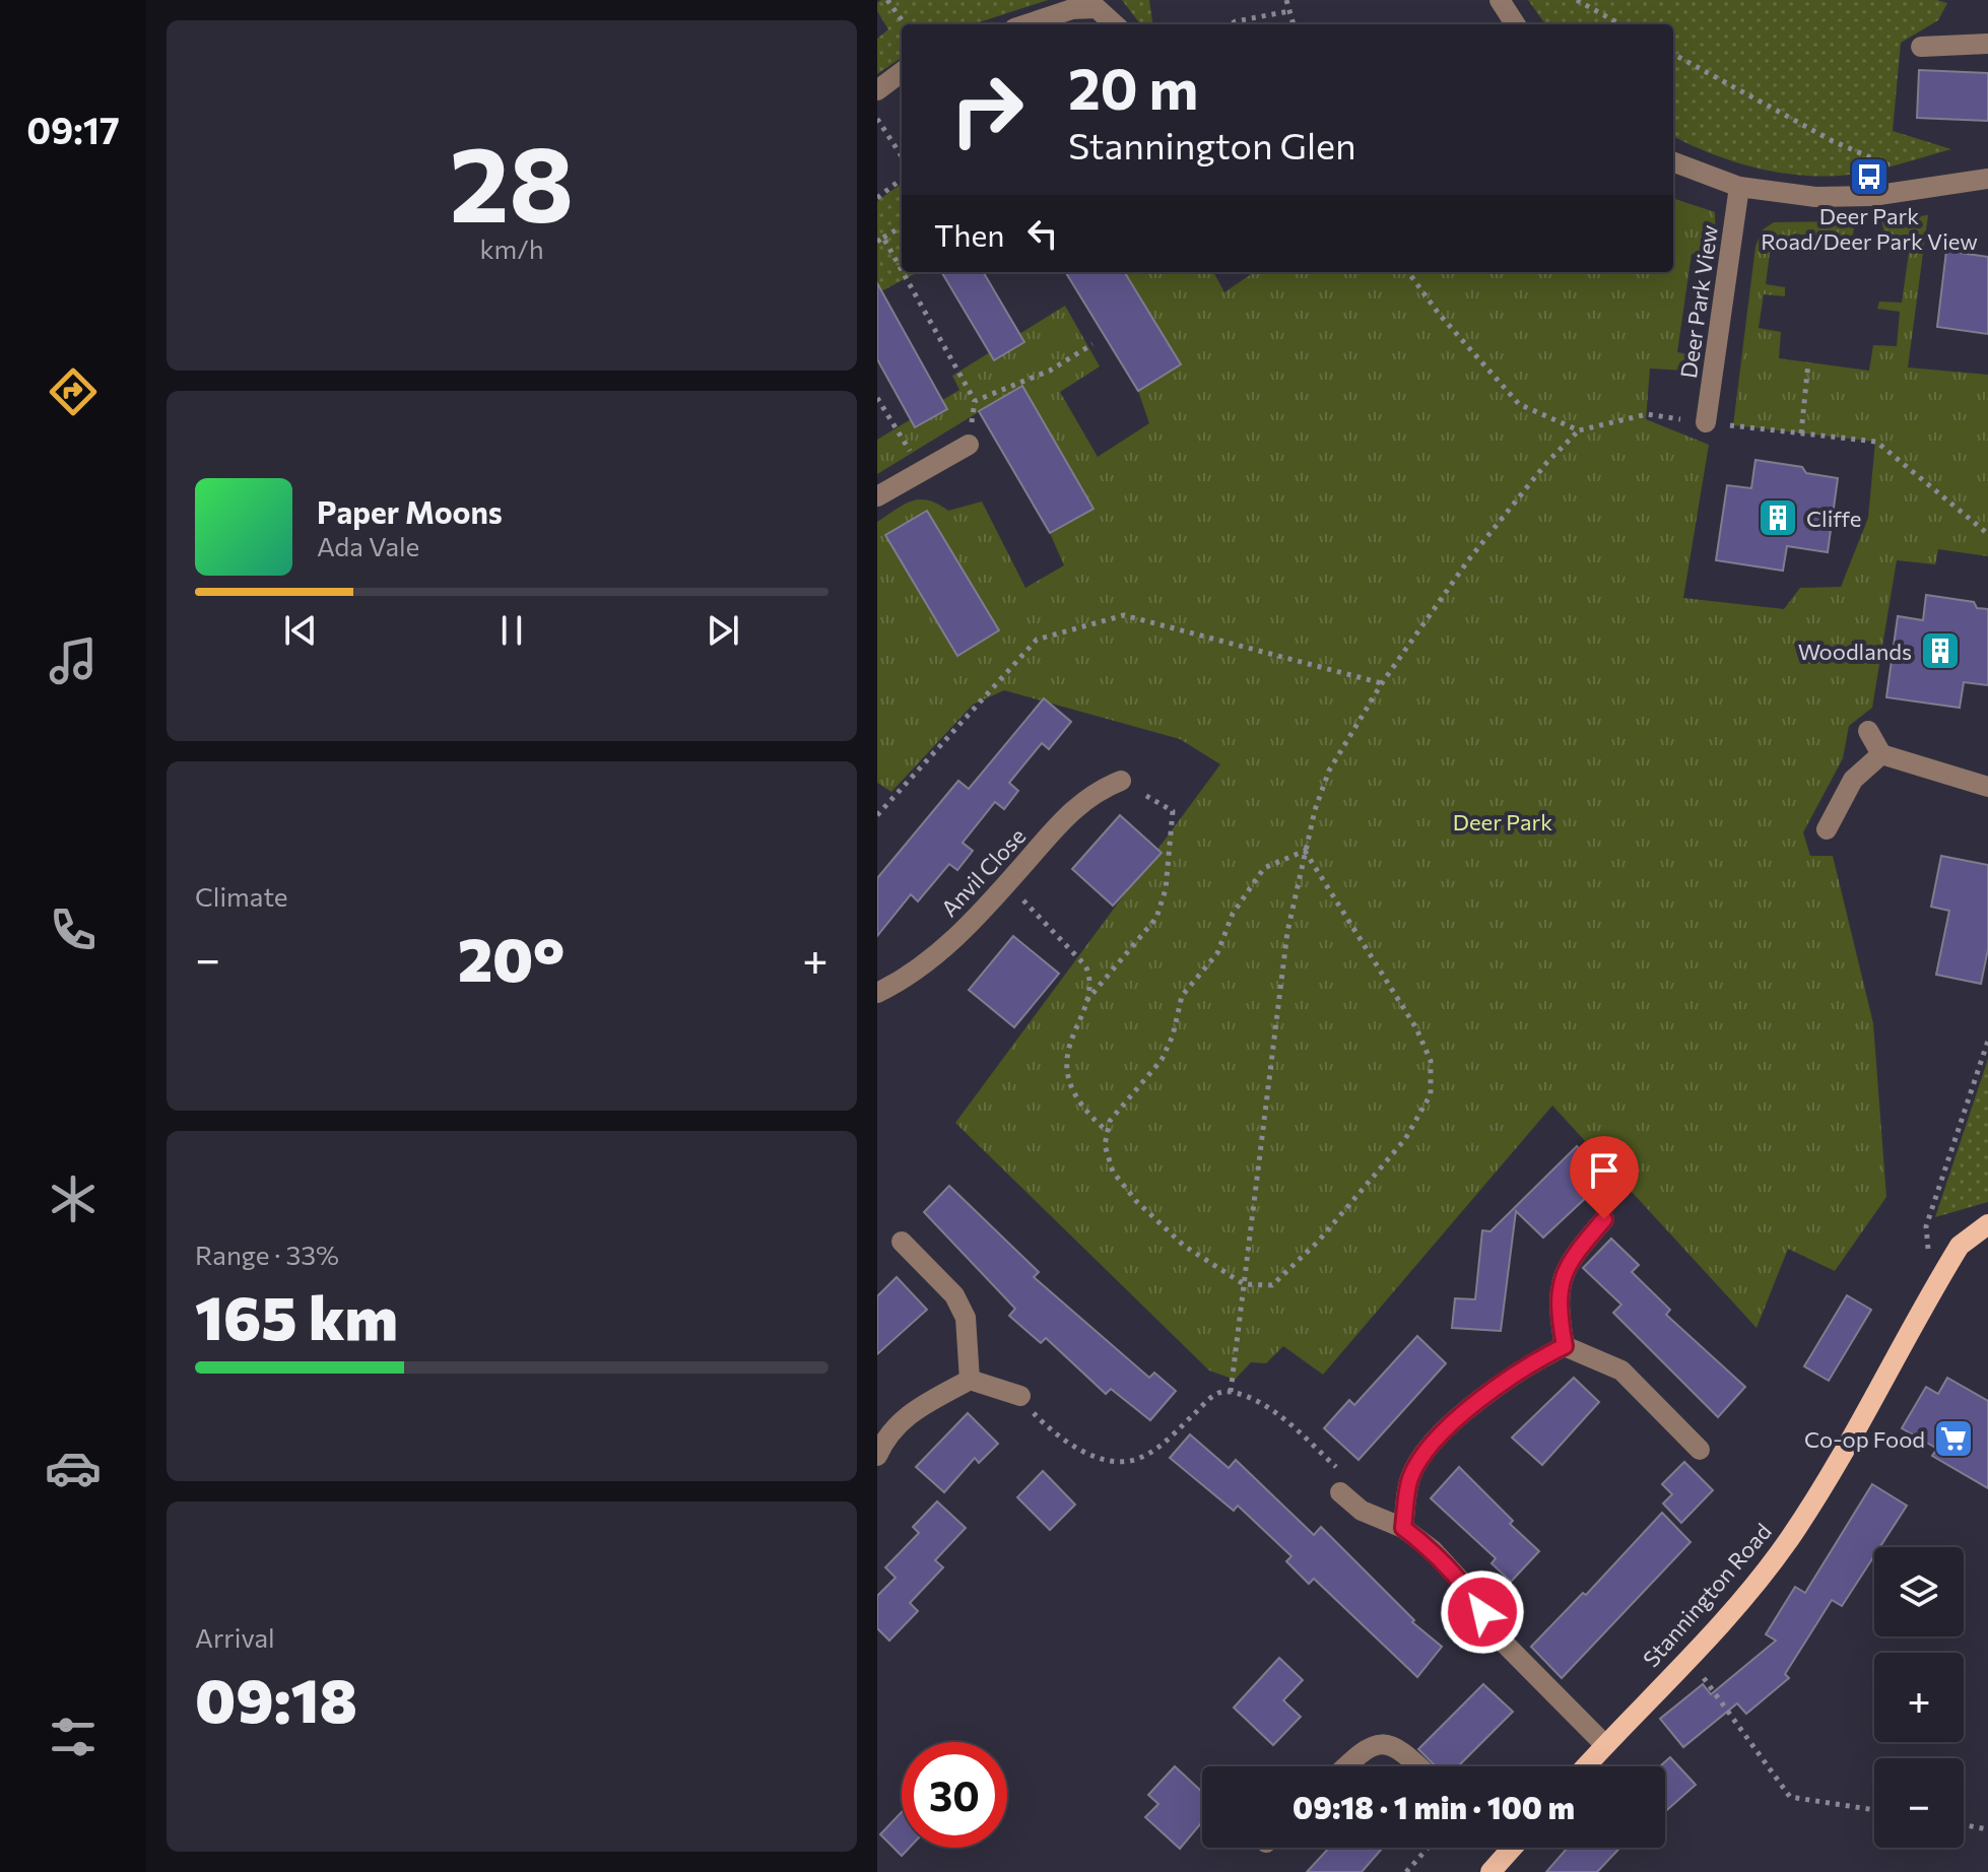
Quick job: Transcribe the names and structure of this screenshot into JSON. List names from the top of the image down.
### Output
{
  "streets": {
    "main road": ["Stannington Road"],
    "street": ["Deer Park View", "Anvil Close"]
  },
  "parks": ["Deer Park"],
  "places": {
    "bus stop": ["Deer Park Road/Deer Park View"],
    "building": ["Cliffe", "Woodlands"],
    "supermarket": ["Co-op Food"]
  },
  "page": {
    "tabs": "09:17",
    "tile": [
      ["28", "km/h"],
      "Climate",
      ["Range · 33%", "165 km"],
      ["Arrival", "09:18"]
    ],
    "turn": ["20 m", "Stannington Glen"],
    "then": "Then",
    "song": ["Paper Moons", "Ada Vale"],
    "heat": ["−", "20°", "+"],
    "map_buttons": ["+", "−"],
    "limit": "30",
    "trip": "09:18 · 1 min · 100 m"
  }
}
